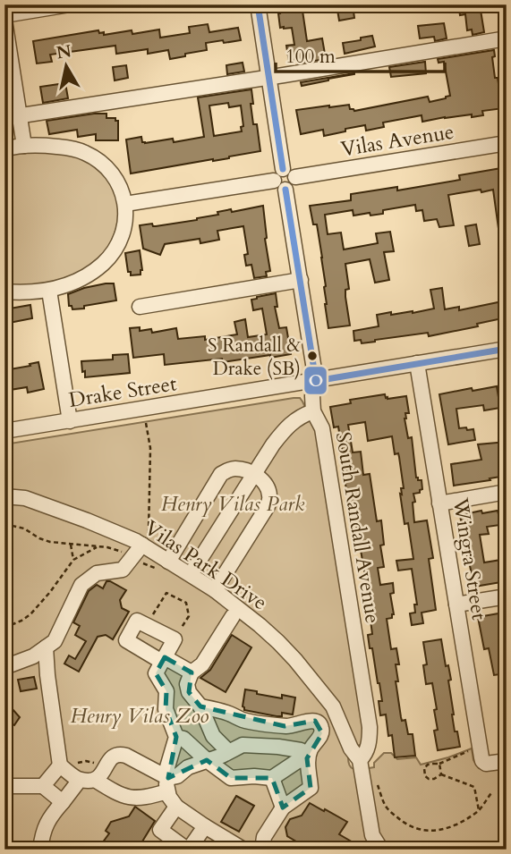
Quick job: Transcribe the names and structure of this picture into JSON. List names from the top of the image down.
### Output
{
  "streets": {
    "street": [
      "Vilas Avenue",
      "Drake Street",
      "South Randall Avenue",
      "Wingra Street",
      "Vilas Park Drive"
    ]
  },
  "crossings": [
    ["Vilas Avenue", "South Randall Avenue"],
    ["Drake Street", "South Randall Avenue"],
    ["Drake Street", "Wingra Street"],
    ["South Randall Avenue", "Vilas Park Drive"]
  ],
  "parks": ["Henry Vilas Park", "Henry Vilas Zoo"],
  "places": ["S Randall & Drake (SB)"],
  "lines": ["transit line O"],
  "scale_bar": "100 m",
  "north": "top"
}
